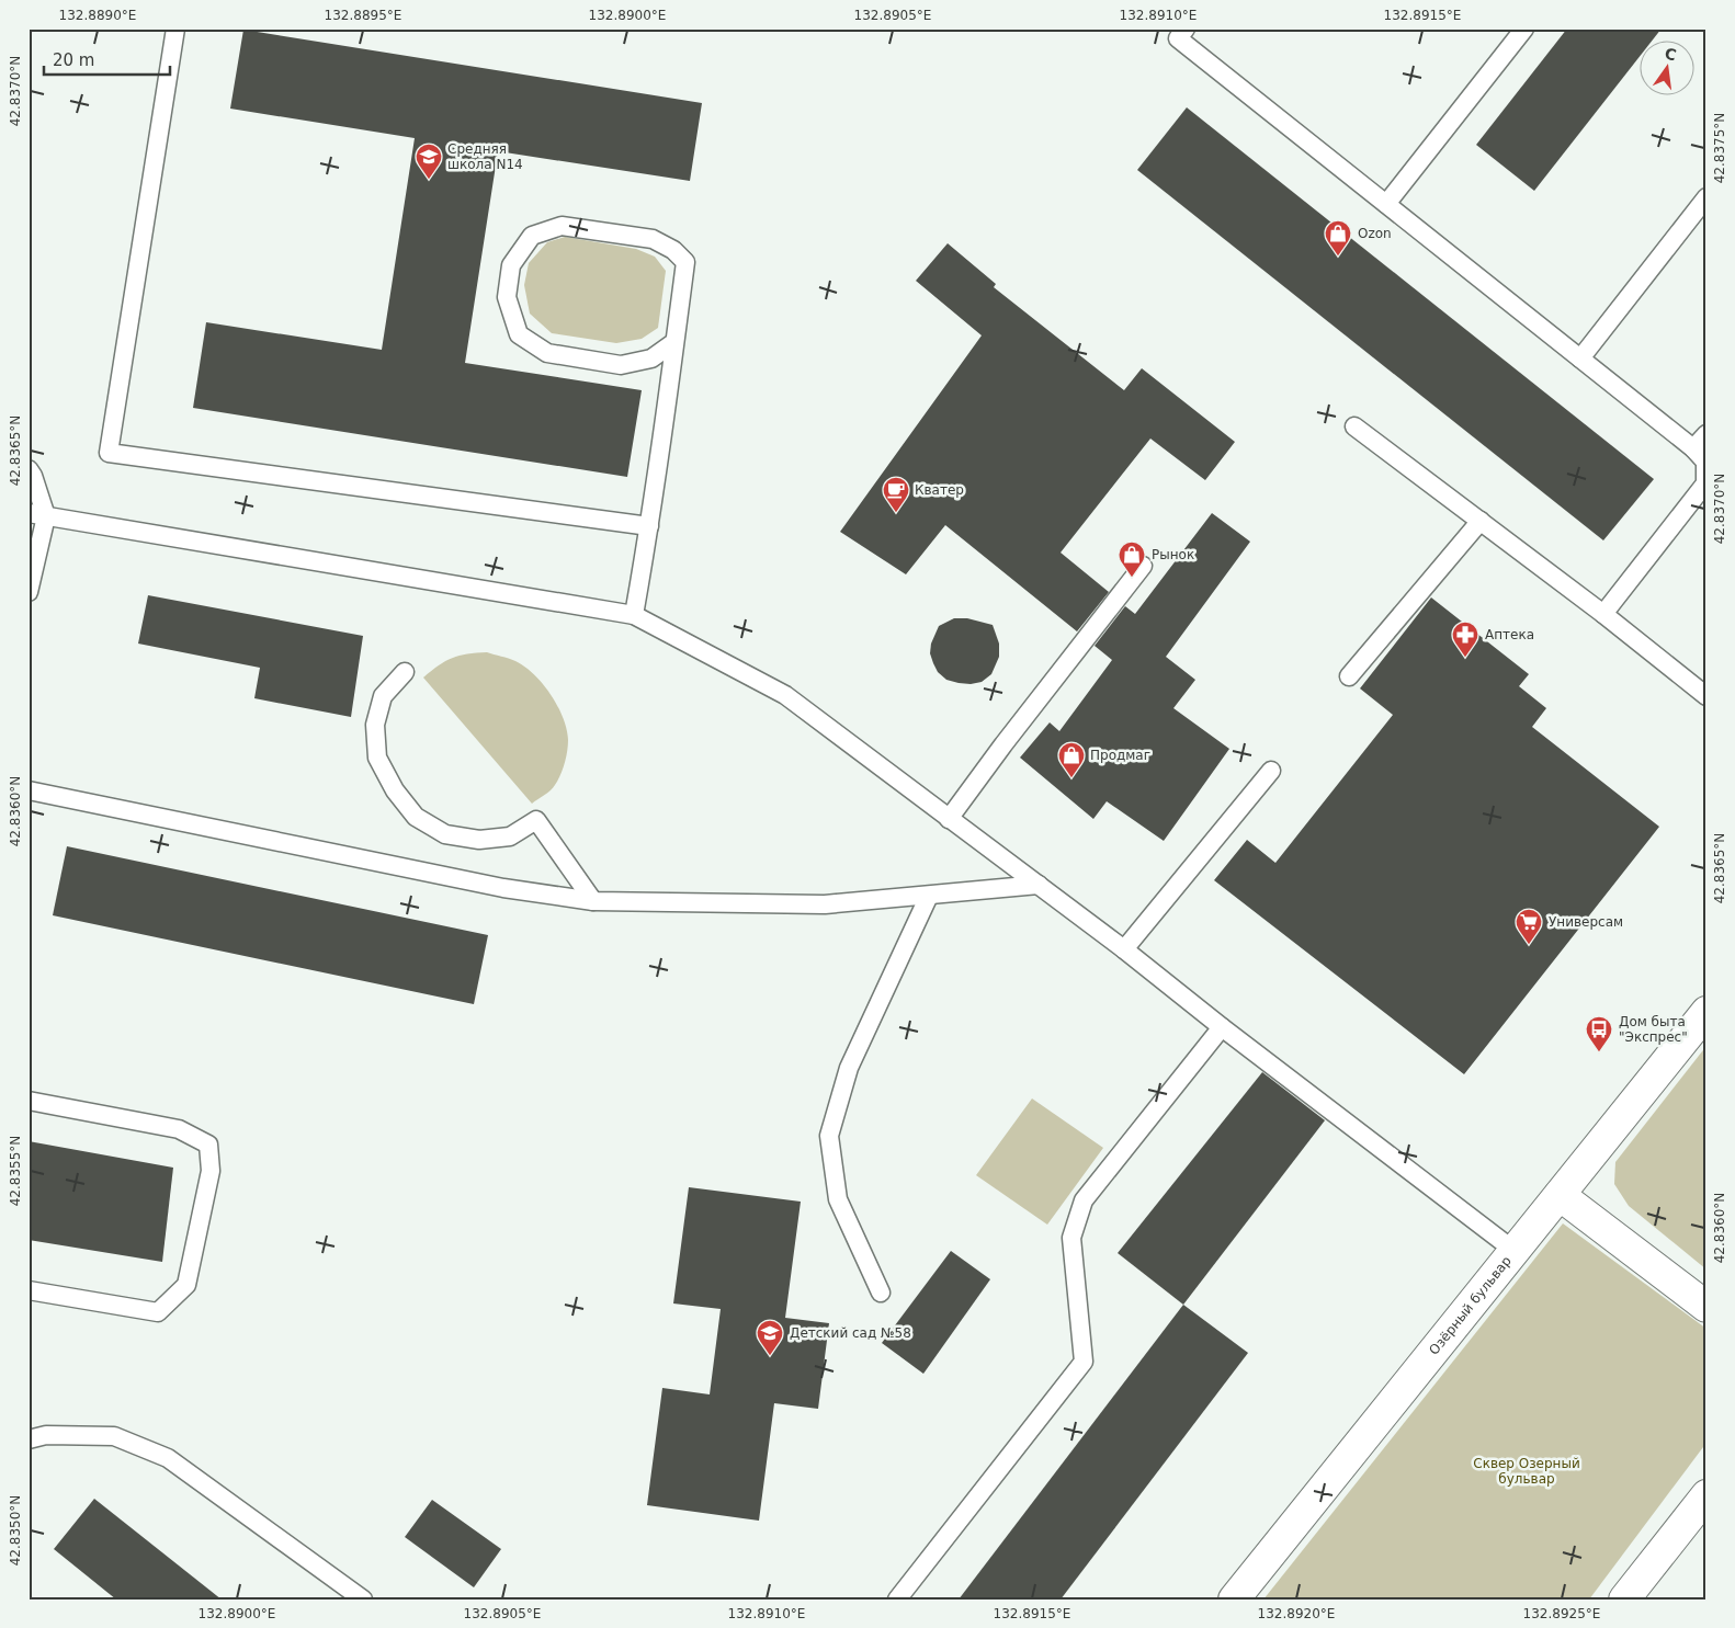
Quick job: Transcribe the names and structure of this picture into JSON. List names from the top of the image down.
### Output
{
  "streets": {
    "street": ["Озёрный бульвар"]
  },
  "parks": ["Сквер Озерный бульвар"],
  "places": {
    "school or university": ["Средняя школа N14", "Детский сад №58"],
    "shop": ["Ozon", "Рынок", "Продмаг"],
    "cafe": ["Кватер"],
    "pharmacy": ["Аптека"],
    "supermarket": ["Универсам"],
    "bus stop": ["Дом быта \"Экспрес\""]
  },
  "scale_bar": "20 m",
  "north": "top",
  "coordinates": [
    "132.8890°E",
    "132.8895°E",
    "132.8900°E",
    "132.8905°E",
    "132.8910°E",
    "132.8915°E",
    "42.8370°N",
    "42.8375°N",
    "42.8365°N",
    "42.8360°N",
    "42.8355°N",
    "42.8350°N",
    "132.8920°E",
    "132.8925°E"
  ]
}
